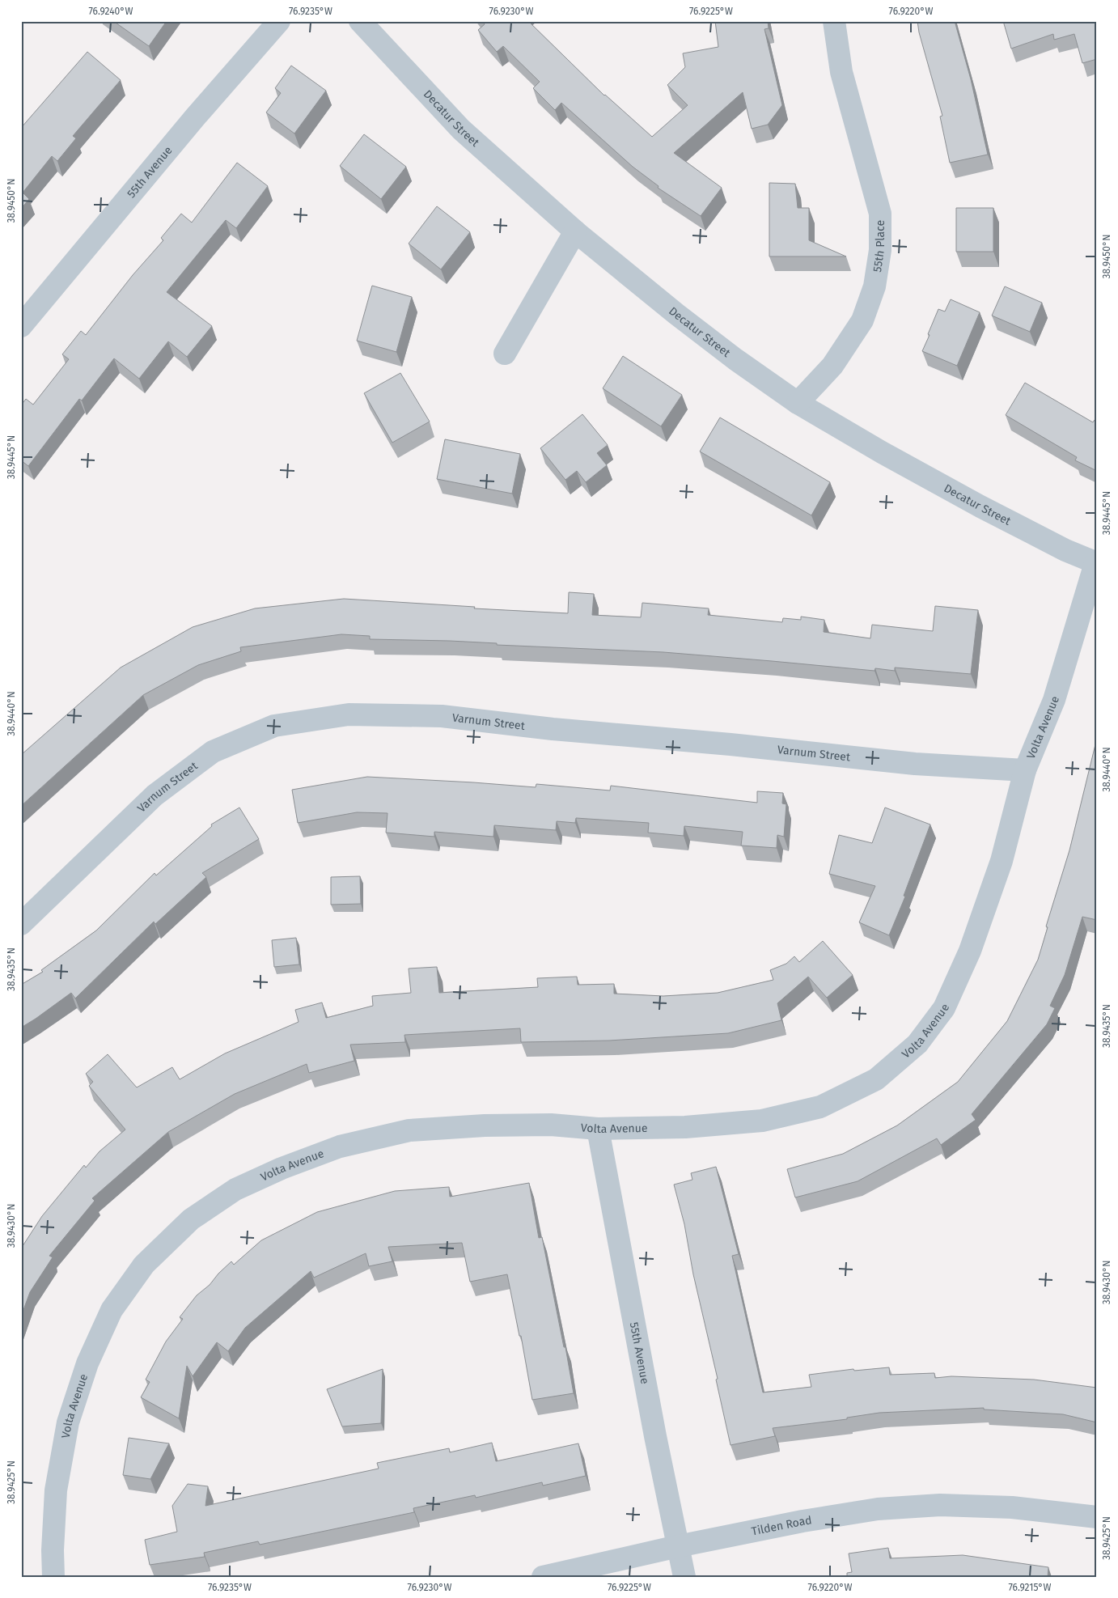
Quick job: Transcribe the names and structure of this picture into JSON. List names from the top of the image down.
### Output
{
  "streets": {
    "street": [
      "Decatur Street",
      "55th Avenue",
      "55th Place",
      "Varnum Street",
      "Volta Avenue",
      "Tilden Road"
    ]
  },
  "crossings": [
    ["Decatur Street", "55th Place"],
    ["Decatur Street", "Volta Avenue"],
    ["55th Avenue", "Volta Avenue"],
    ["55th Avenue", "Tilden Road"],
    ["Varnum Street", "Volta Avenue"]
  ],
  "coordinates": [
    "76.9240°W",
    "76.9235°W",
    "76.9230°W",
    "76.9225°W",
    "76.9220°W",
    "38.9450°N",
    "38.9445°N",
    "38.9440°N",
    "38.9435°N",
    "38.9430°N",
    "38.9425°N",
    "76.9215°W"
  ]
}
